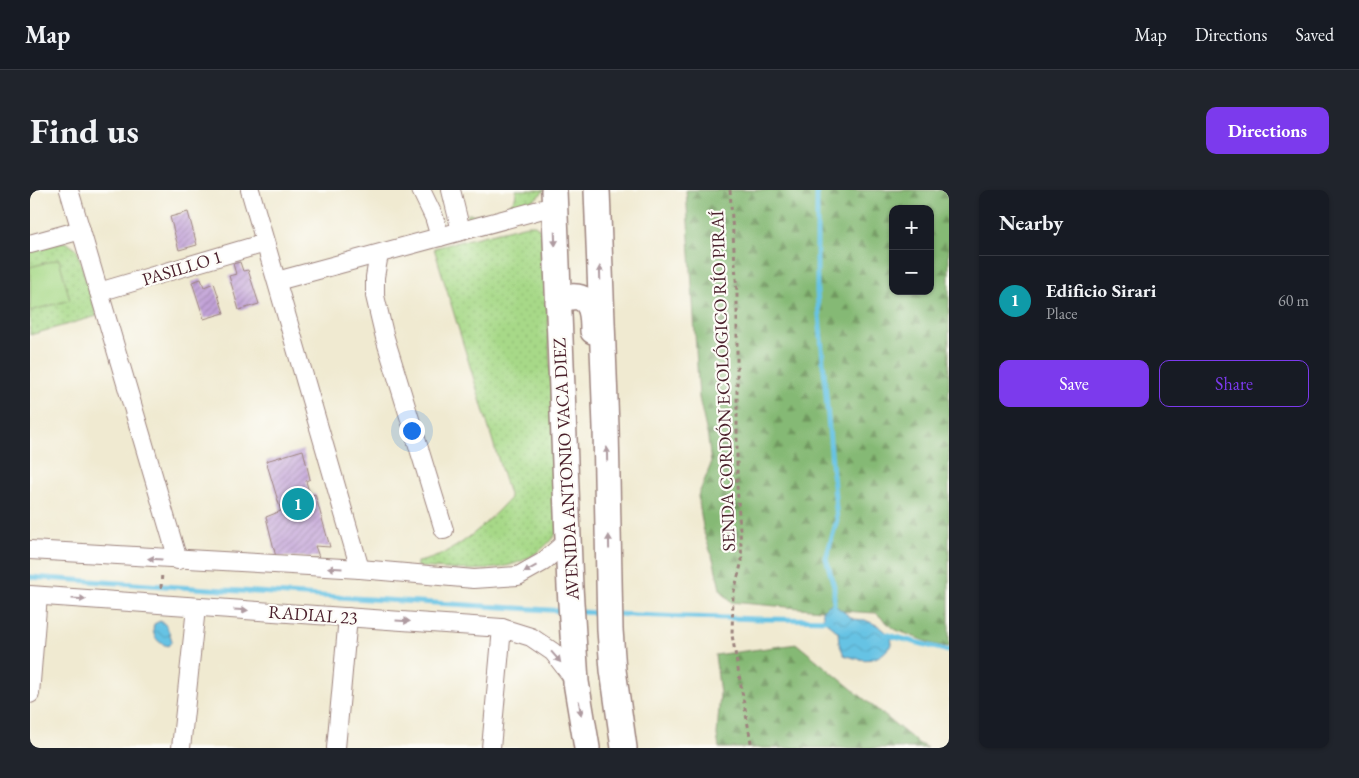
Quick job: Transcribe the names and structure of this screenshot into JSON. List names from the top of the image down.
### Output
{
  "streets": {
    "highway": ["AVENIDA ANTONIO VACA DIEZ"],
    "street": ["PASILLO 1", "RADIAL 23"],
    "path": ["SENDA CORDÓN ECOLÓGICO RÍO PIRAÍ"]
  },
  "crossings": [
    ["AVENIDA ANTONIO VACA DIEZ", "RADIAL 23"]
  ],
  "page": {
    "header": "Map",
    "nav": ["Map", "Directions", "Saved"],
    "buttons": [
      "Directions",
      ["Save", "Share"]
    ],
    "title": "Find us",
    "heading": "Nearby",
    "map_buttons": ["+", "−"],
    "list": [
      {
        "mark": "1",
        "name": "Edificio Sirari",
        "note": "Place",
        "value": "60 m"
      }
    ],
    "pins": "1"
  }
}
